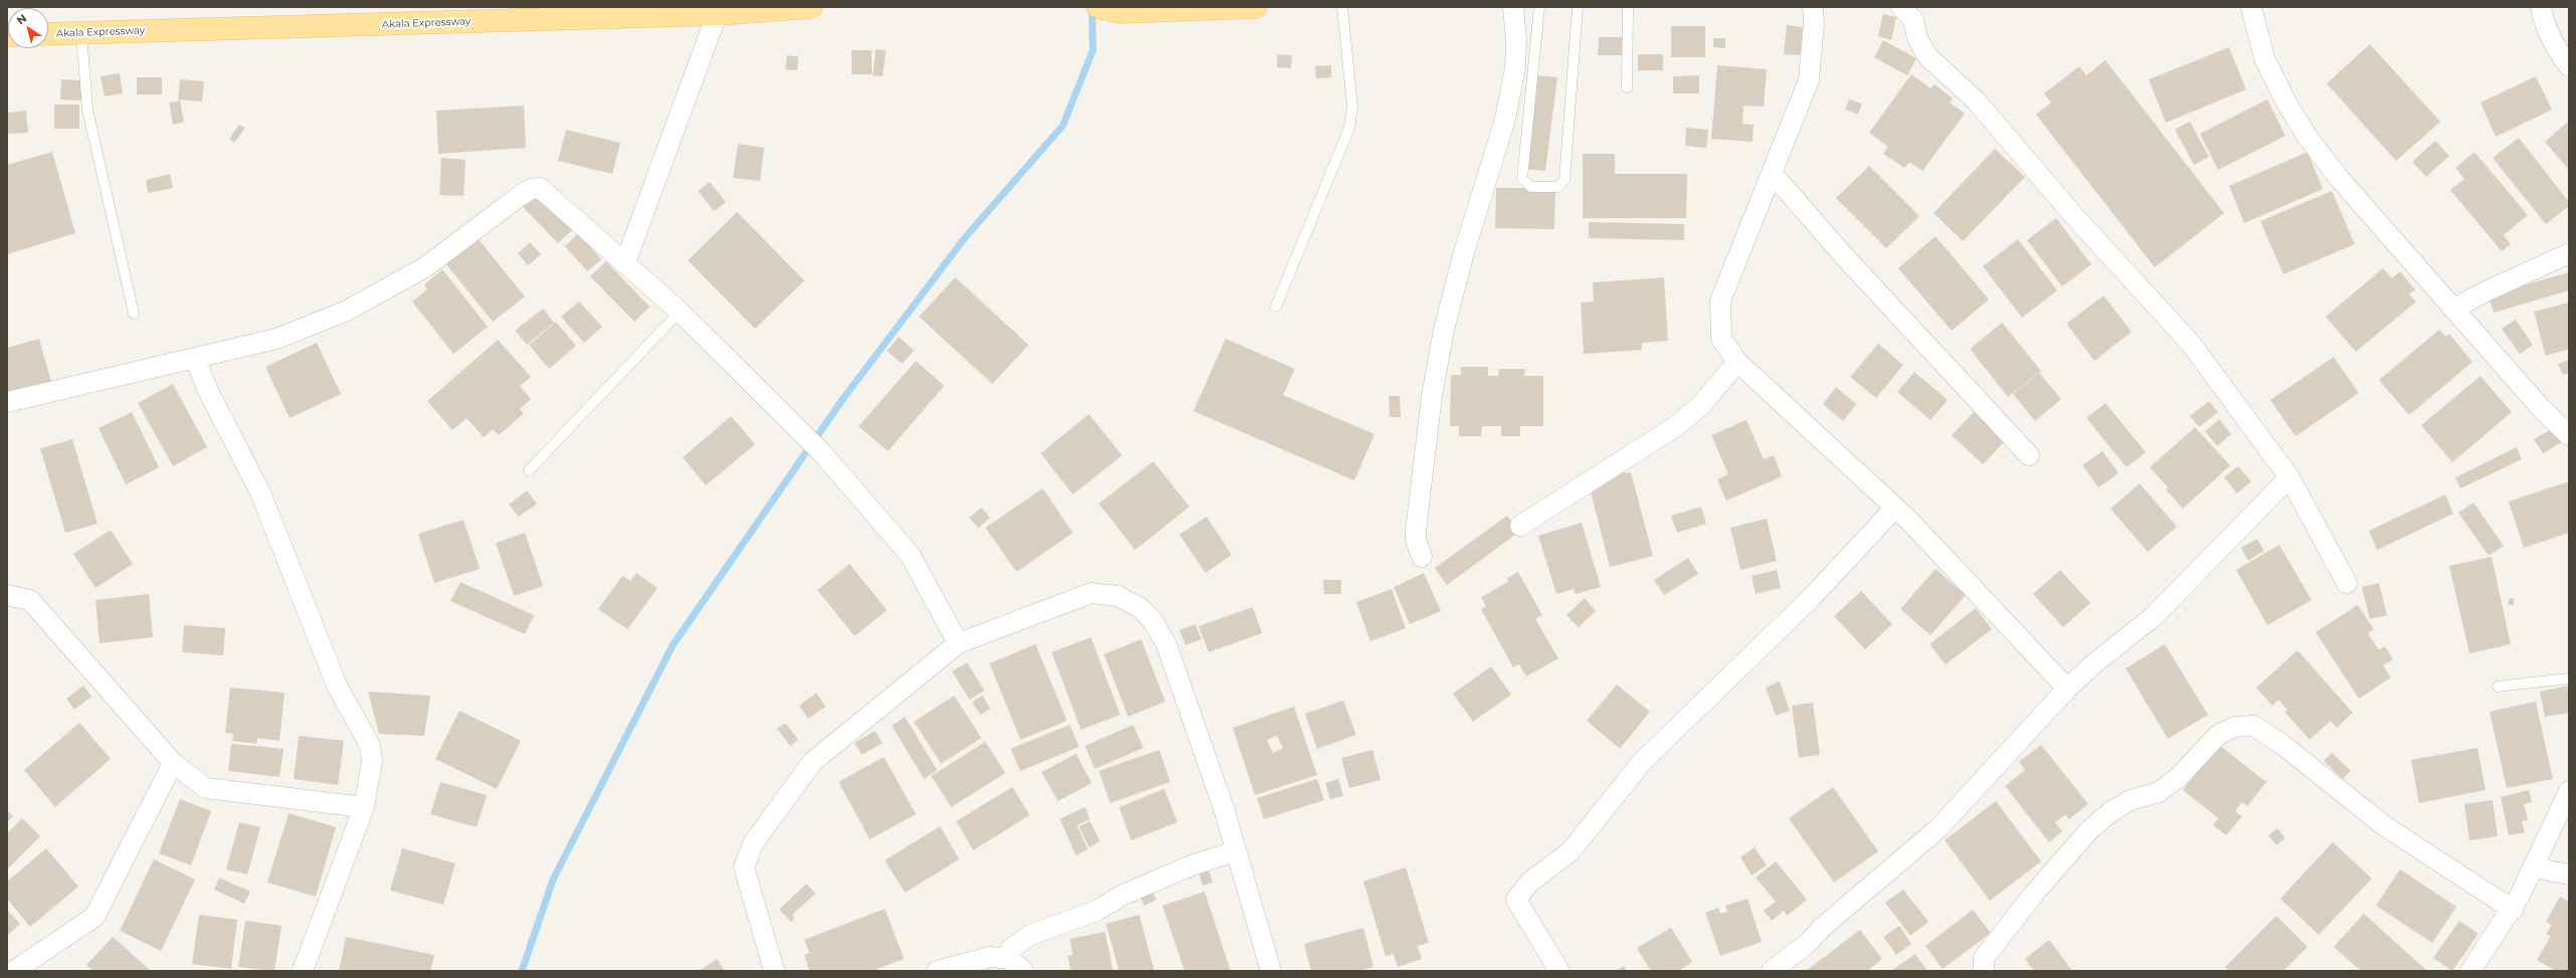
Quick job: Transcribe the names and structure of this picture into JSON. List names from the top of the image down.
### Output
{
  "streets": {
    "main road": ["Akala Expressway"]
  },
  "north": "top left"
}
